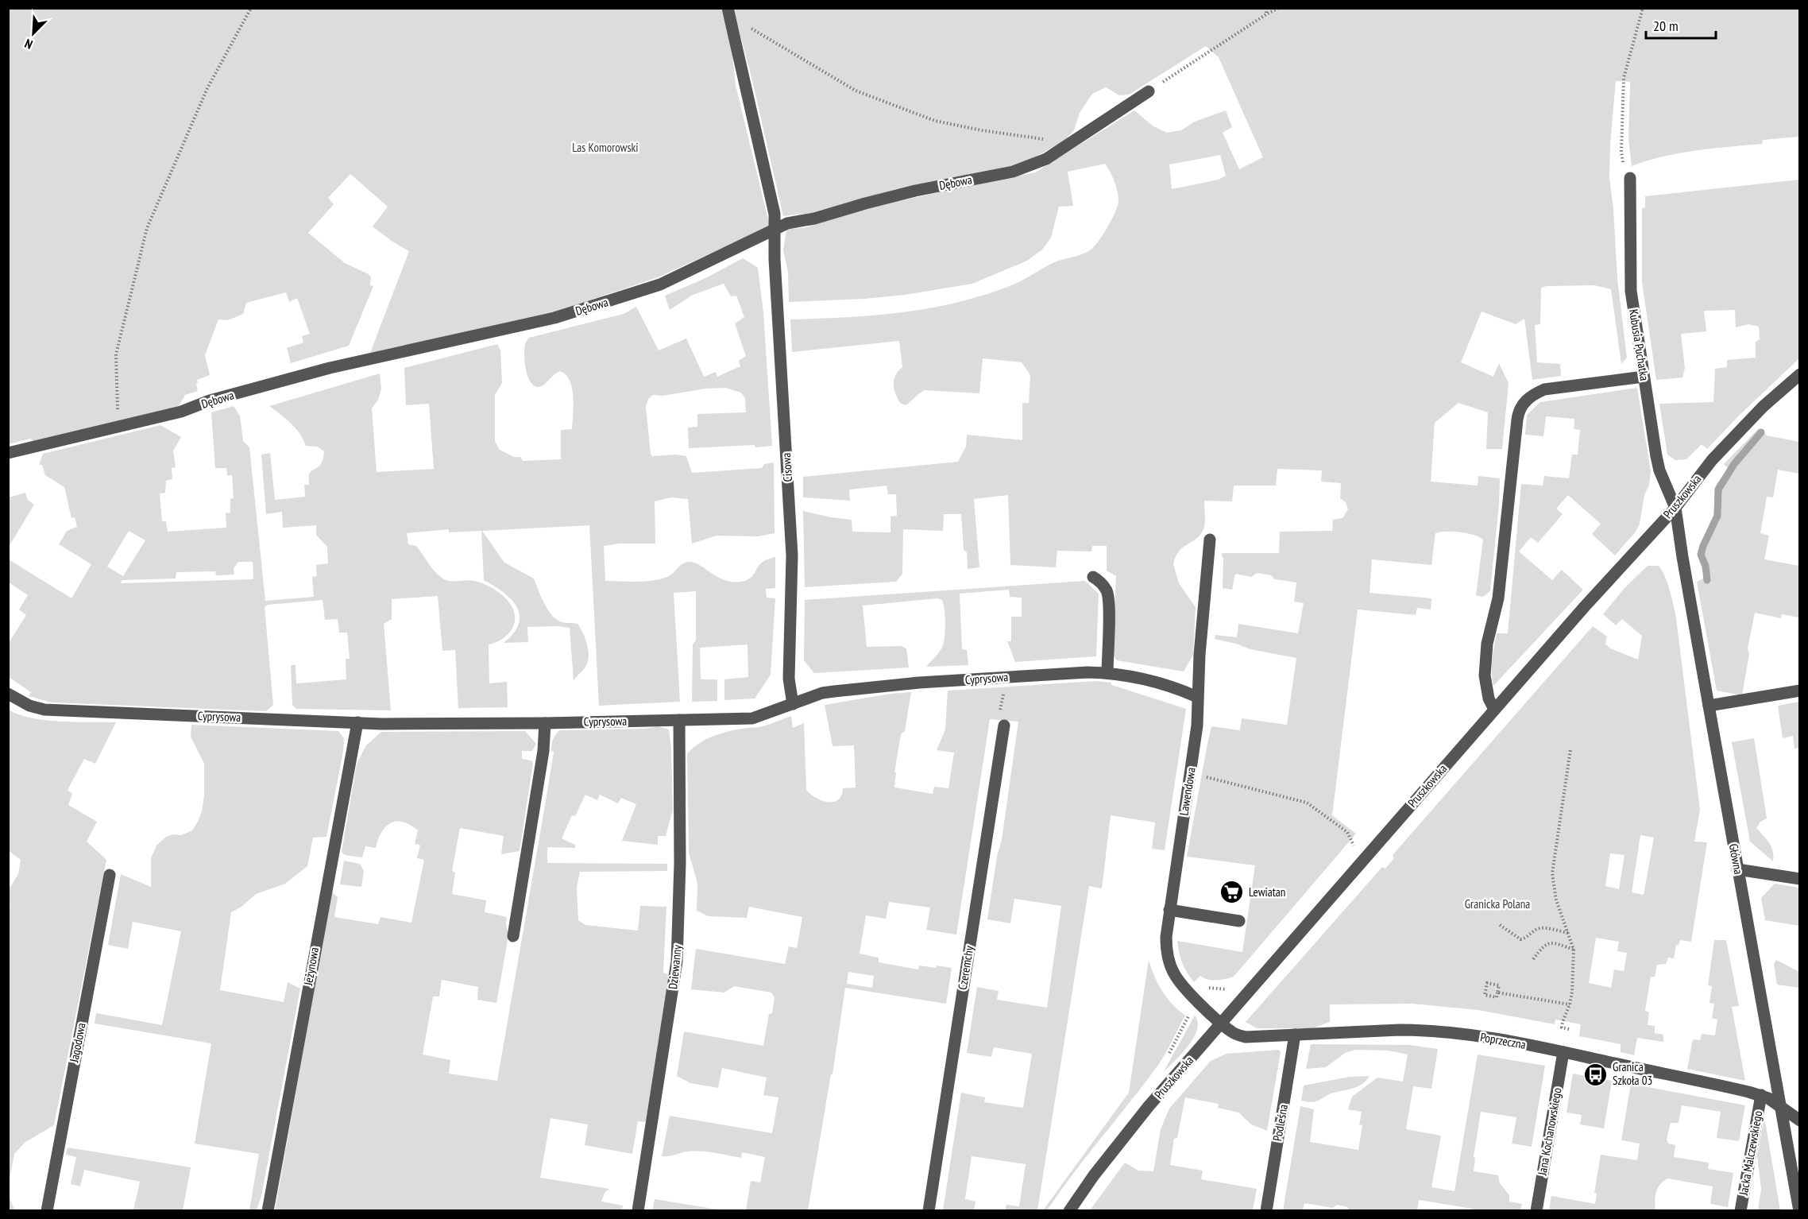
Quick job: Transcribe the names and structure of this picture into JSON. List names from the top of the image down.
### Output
{
  "streets": {
    "street": [
      "Dębowa",
      "Kubusia Puchatka",
      "Cisowa",
      "Pruszkowska",
      "Cyprysowa",
      "Lawendowa",
      "Główna",
      "Jeżynowa",
      "Dziewanny",
      "Czeremchy",
      "Poprzeczna",
      "Jagodowa",
      "Podleśna",
      "Jana Kochanowskiego",
      "Jacka Malczewskiego"
    ]
  },
  "crossings": [
    ["Dębowa", "Cisowa"],
    ["Kubusia Puchatka", "Pruszkowska"],
    ["Kubusia Puchatka", "Główna"],
    ["Cisowa", "Cyprysowa"],
    ["Pruszkowska", "Lawendowa"],
    ["Pruszkowska", "Główna"],
    ["Pruszkowska", "Poprzeczna"],
    ["Cyprysowa", "Lawendowa"],
    ["Cyprysowa", "Jeżynowa"],
    ["Cyprysowa", "Dziewanny"],
    ["Lawendowa", "Poprzeczna"],
    ["Główna", "Poprzeczna"],
    ["Poprzeczna", "Podleśna"],
    ["Poprzeczna", "Jana Kochanowskiego"],
    ["Poprzeczna", "Jacka Malczewskiego"]
  ],
  "parks": ["Las Komorowski", "Granicka Polana"],
  "places": {
    "supermarket": ["Lewiatan"],
    "bus stop": ["Granica Szkoła 03"]
  },
  "scale_bar": "20 m",
  "north": "bottom left"
}
